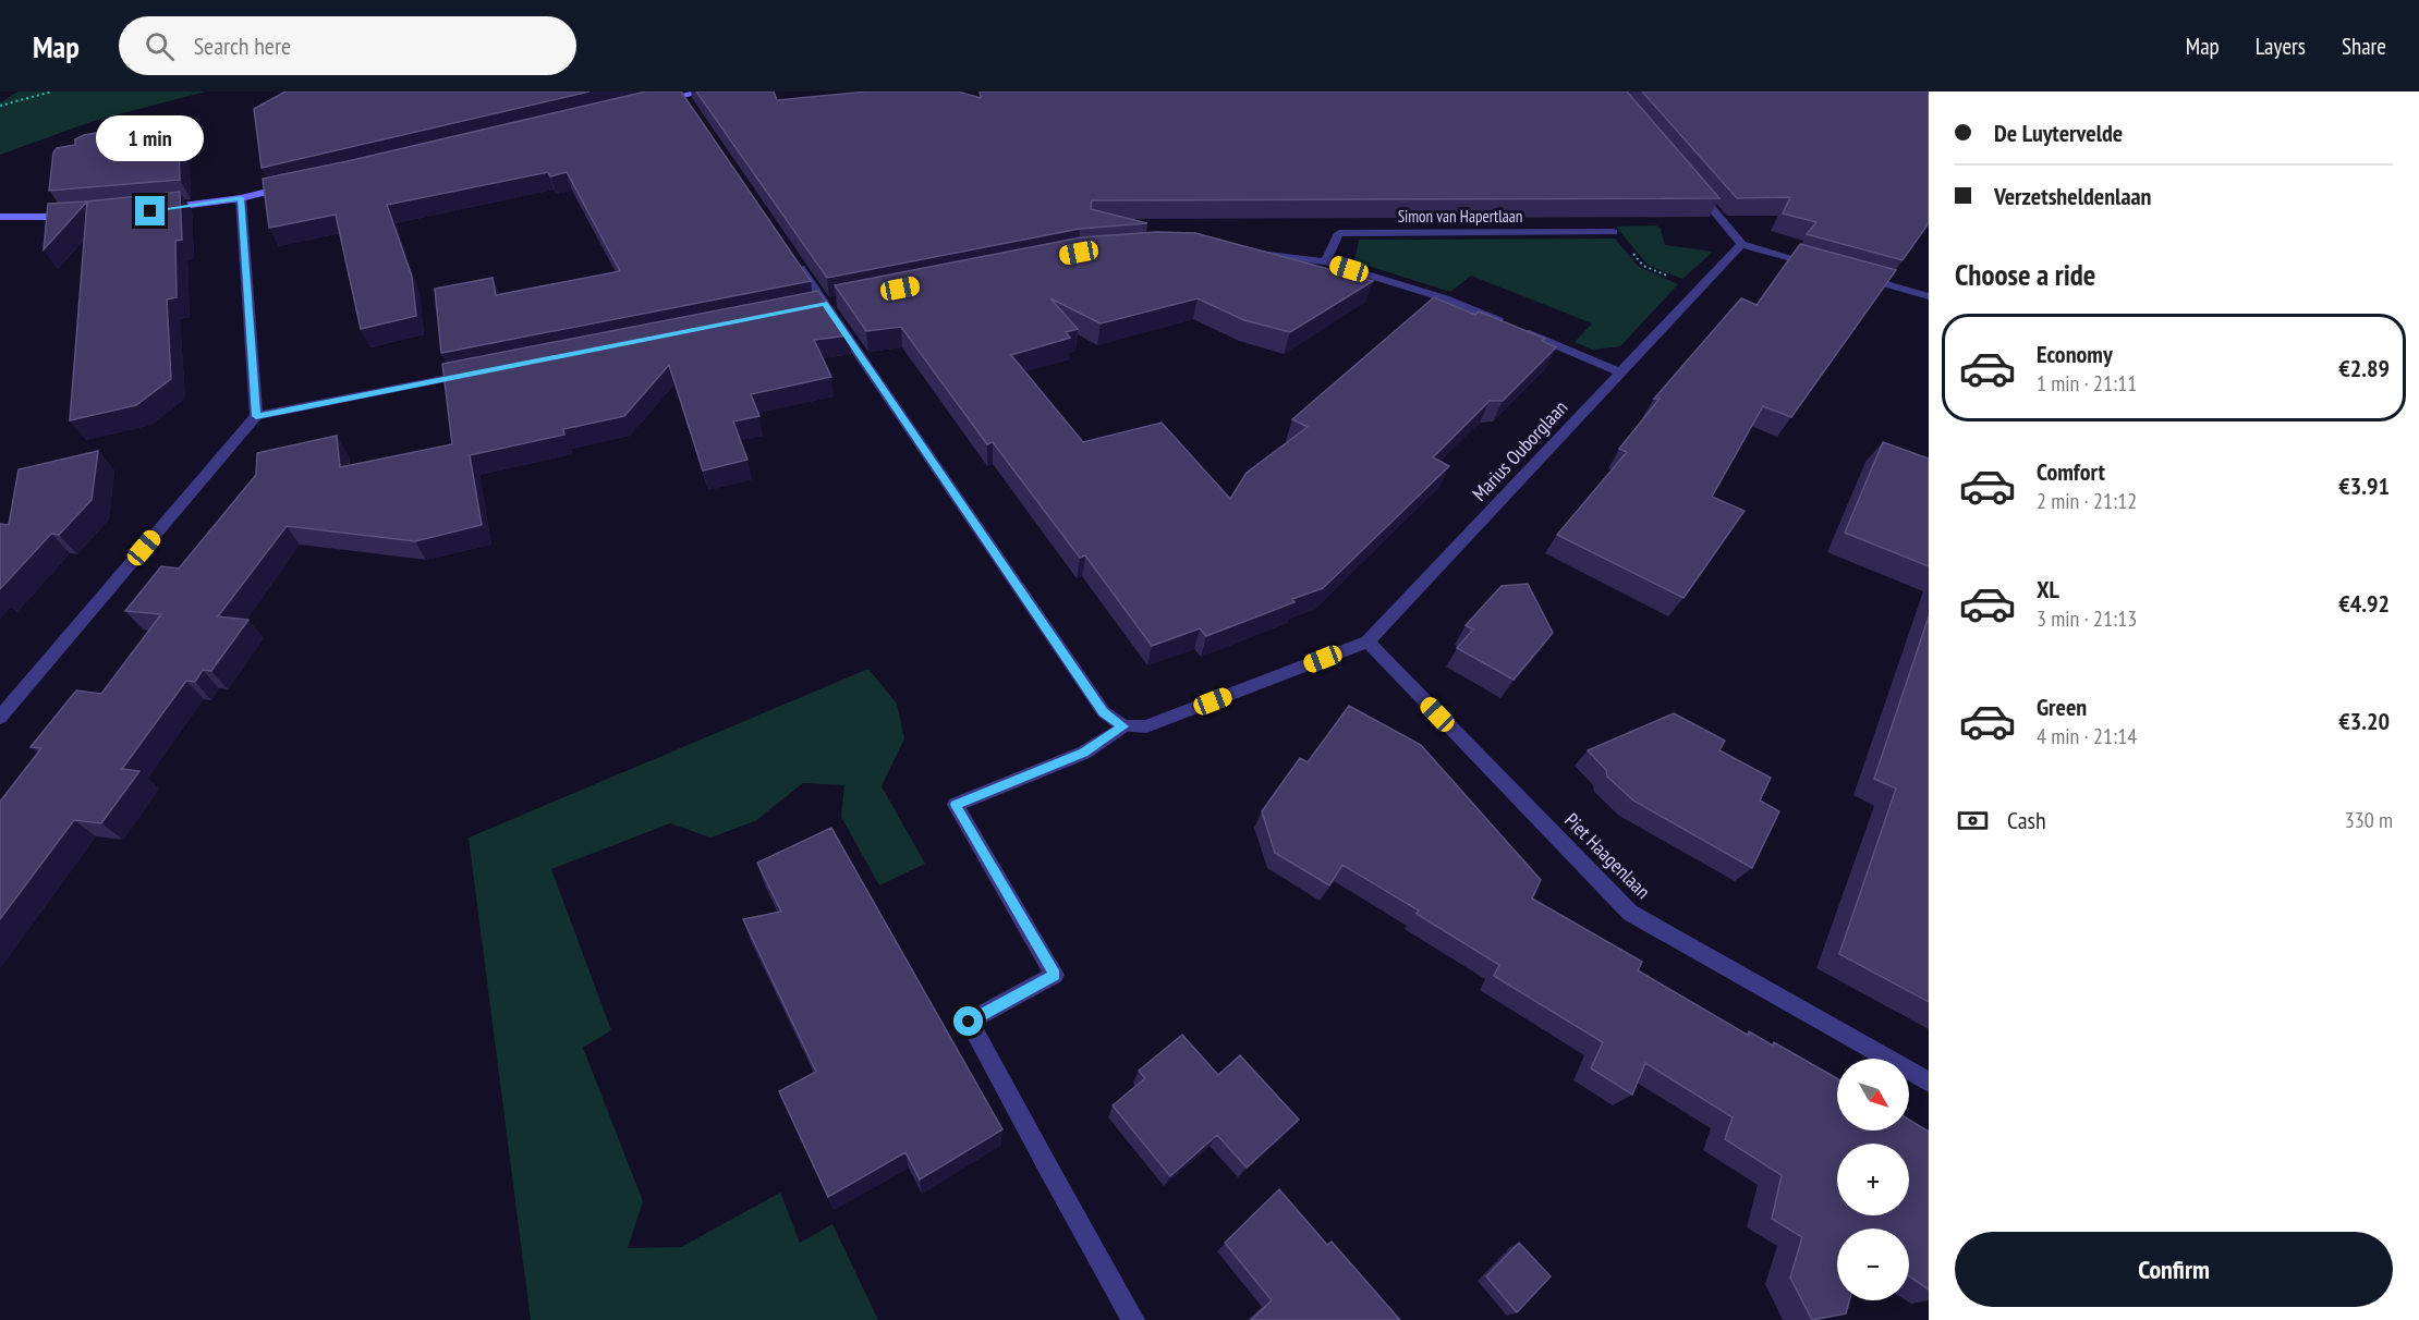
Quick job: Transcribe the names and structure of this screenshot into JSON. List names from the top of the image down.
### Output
{
  "streets": {
    "street": ["Simon van Hapertlaan", "Marius Ouborglaan", "Piet Haagenlaan"]
  },
  "crossings": [
    ["Marius Ouborglaan", "Piet Haagenlaan"]
  ],
  "north": "bottom right",
  "page": {
    "header": "Map",
    "search": "Search here",
    "nav": ["Map", "Layers", "Share"],
    "banner": ["De Luytervelde", "Verzetsheldenlaan"],
    "bubble": "1 min",
    "heading": "Choose a ride",
    "list": [
      {
        "name": "Economy",
        "note": "1 min · 21:11",
        "value": "€2.89"
      },
      {
        "name": "Comfort",
        "note": "2 min · 21:12",
        "value": "€3.91"
      },
      {
        "name": "XL",
        "note": "3 min · 21:13",
        "value": "€4.92"
      },
      {
        "name": "Green",
        "note": "4 min · 21:14",
        "value": "€3.20"
      }
    ],
    "pay": ["Cash", "330 m"],
    "map_buttons": ["+", "−"],
    "buttons": "Confirm"
  }
}
